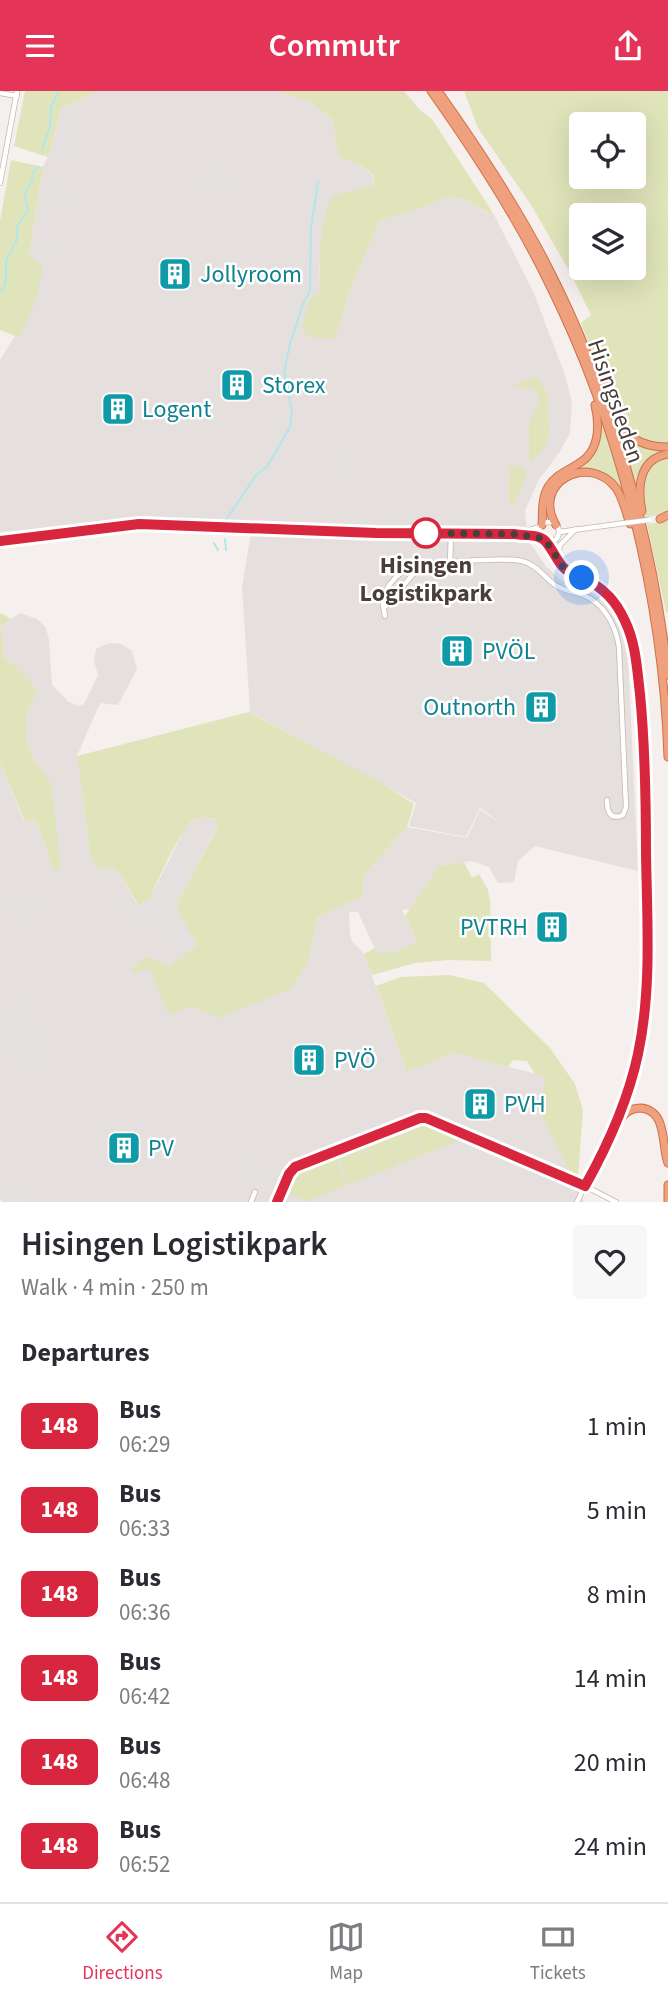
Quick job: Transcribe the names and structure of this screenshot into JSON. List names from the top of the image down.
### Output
{
  "streets": {
    "highway": ["Hisingsleden"]
  },
  "places": {
    "building": [
      "Jollyroom",
      "Storex",
      "Logent",
      "PVÖL",
      "Outnorth",
      "PVTRH",
      "PVÖ",
      "PVH",
      "PV"
    ],
    "other": ["Hisingen Logistikpark"]
  },
  "lines": ["bus line 148"],
  "page": {
    "header": "Commutr",
    "heading": [
      ["Hisingen Logistikpark", "Walk · 4 min · 250 m"],
      "Departures"
    ],
    "list": [
      {
        "mark": "148",
        "name": "Bus",
        "note": "06:29",
        "value": "1 min"
      },
      {
        "mark": "148",
        "name": "Bus",
        "note": "06:33",
        "value": "5 min"
      },
      {
        "mark": "148",
        "name": "Bus",
        "note": "06:36",
        "value": "8 min"
      },
      {
        "mark": "148",
        "name": "Bus",
        "note": "06:42",
        "value": "14 min"
      },
      {
        "mark": "148",
        "name": "Bus",
        "note": "06:48",
        "value": "20 min"
      },
      {
        "mark": "148",
        "name": "Bus",
        "note": "06:52",
        "value": "24 min"
      }
    ],
    "tabs": ["Directions", "Map", "Tickets"]
  }
}
